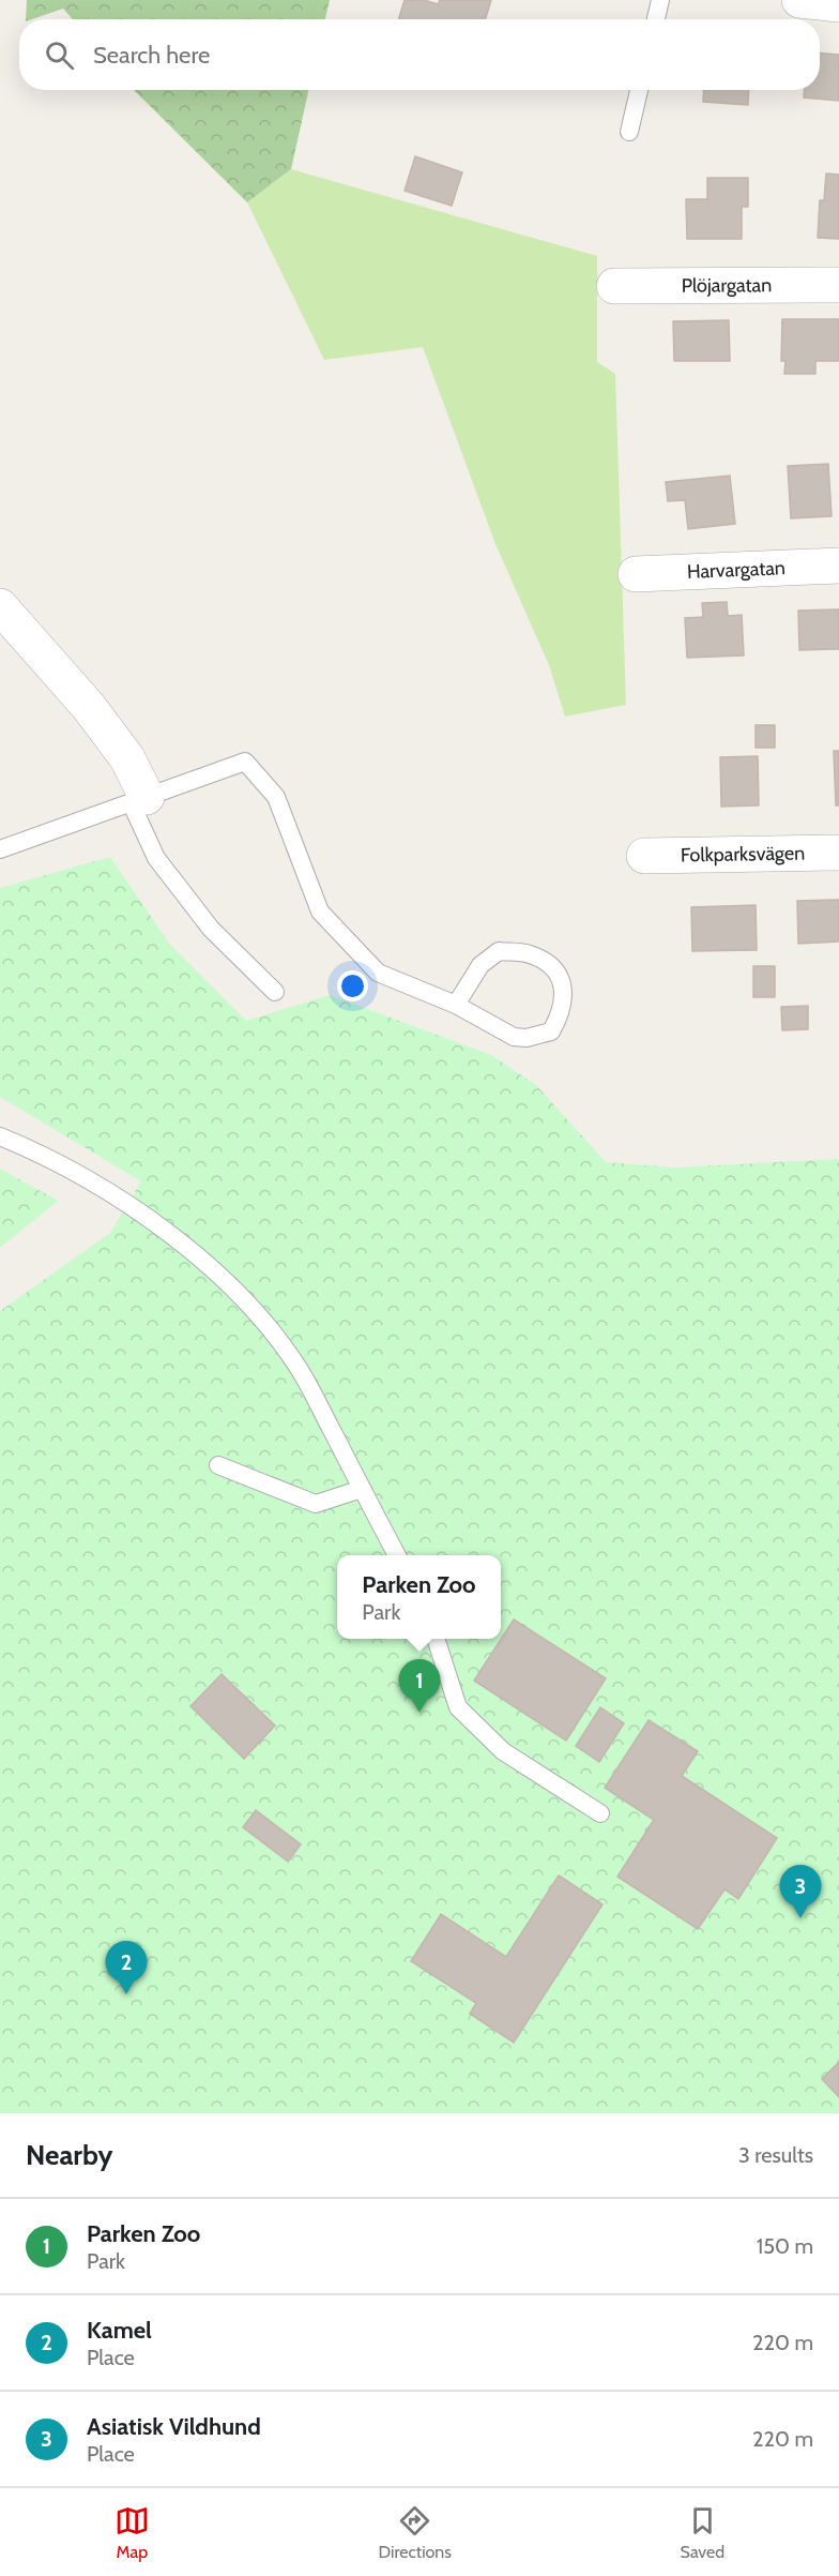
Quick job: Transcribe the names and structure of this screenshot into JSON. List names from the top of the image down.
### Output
{
  "streets": {
    "street": ["Plöjargatan", "Harvargatan", "Folkparksvägen"]
  },
  "page": {
    "search": "Search here",
    "popup": ["Parken Zoo", "Park"],
    "pins": ["1", "3", "2"],
    "heading": ["Nearby", "3 results"],
    "list": [
      {
        "mark": "1",
        "name": "Parken Zoo",
        "note": "Park",
        "value": "150 m"
      },
      {
        "mark": "2",
        "name": "Kamel",
        "note": "Place",
        "value": "220 m"
      },
      {
        "mark": "3",
        "name": "Asiatisk Vildhund",
        "note": "Place",
        "value": "220 m"
      }
    ],
    "nav": ["Map", "Directions", "Saved"]
  }
}
